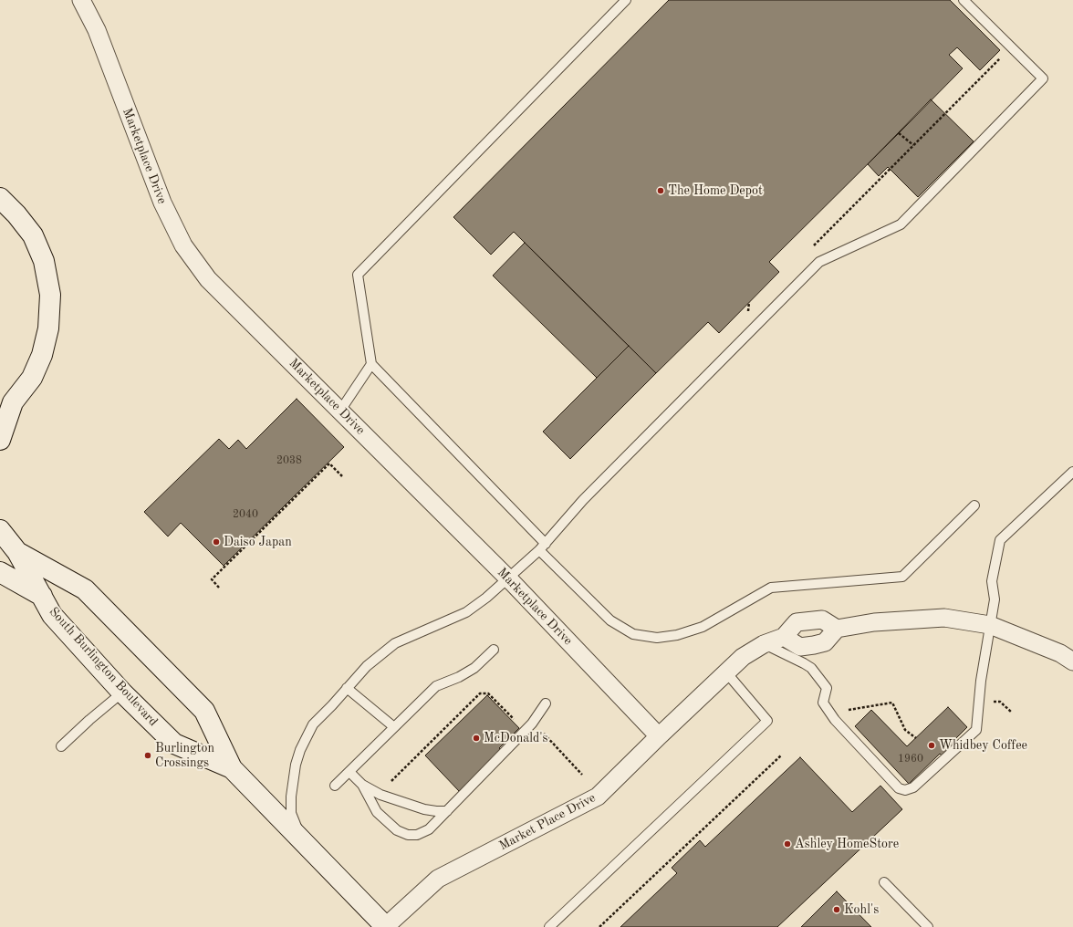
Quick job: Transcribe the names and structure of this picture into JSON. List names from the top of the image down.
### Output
{
  "streets": {
    "main road": ["South Burlington Boulevard"],
    "street": ["Marketplace Drive", "Market Place Drive"]
  },
  "crossings": [
    ["Marketplace Drive", "Market Place Drive"],
    ["South Burlington Boulevard", "Market Place Drive"]
  ],
  "places": [
    "The Home Depot",
    "Daiso Japan",
    "McDonald's",
    "Whidbey Coffee",
    "Burlington Crossings",
    "Ashley HomeStore",
    "Kohl's"
  ],
  "house_numbers": ["2038", "2040", "1960"]
}
